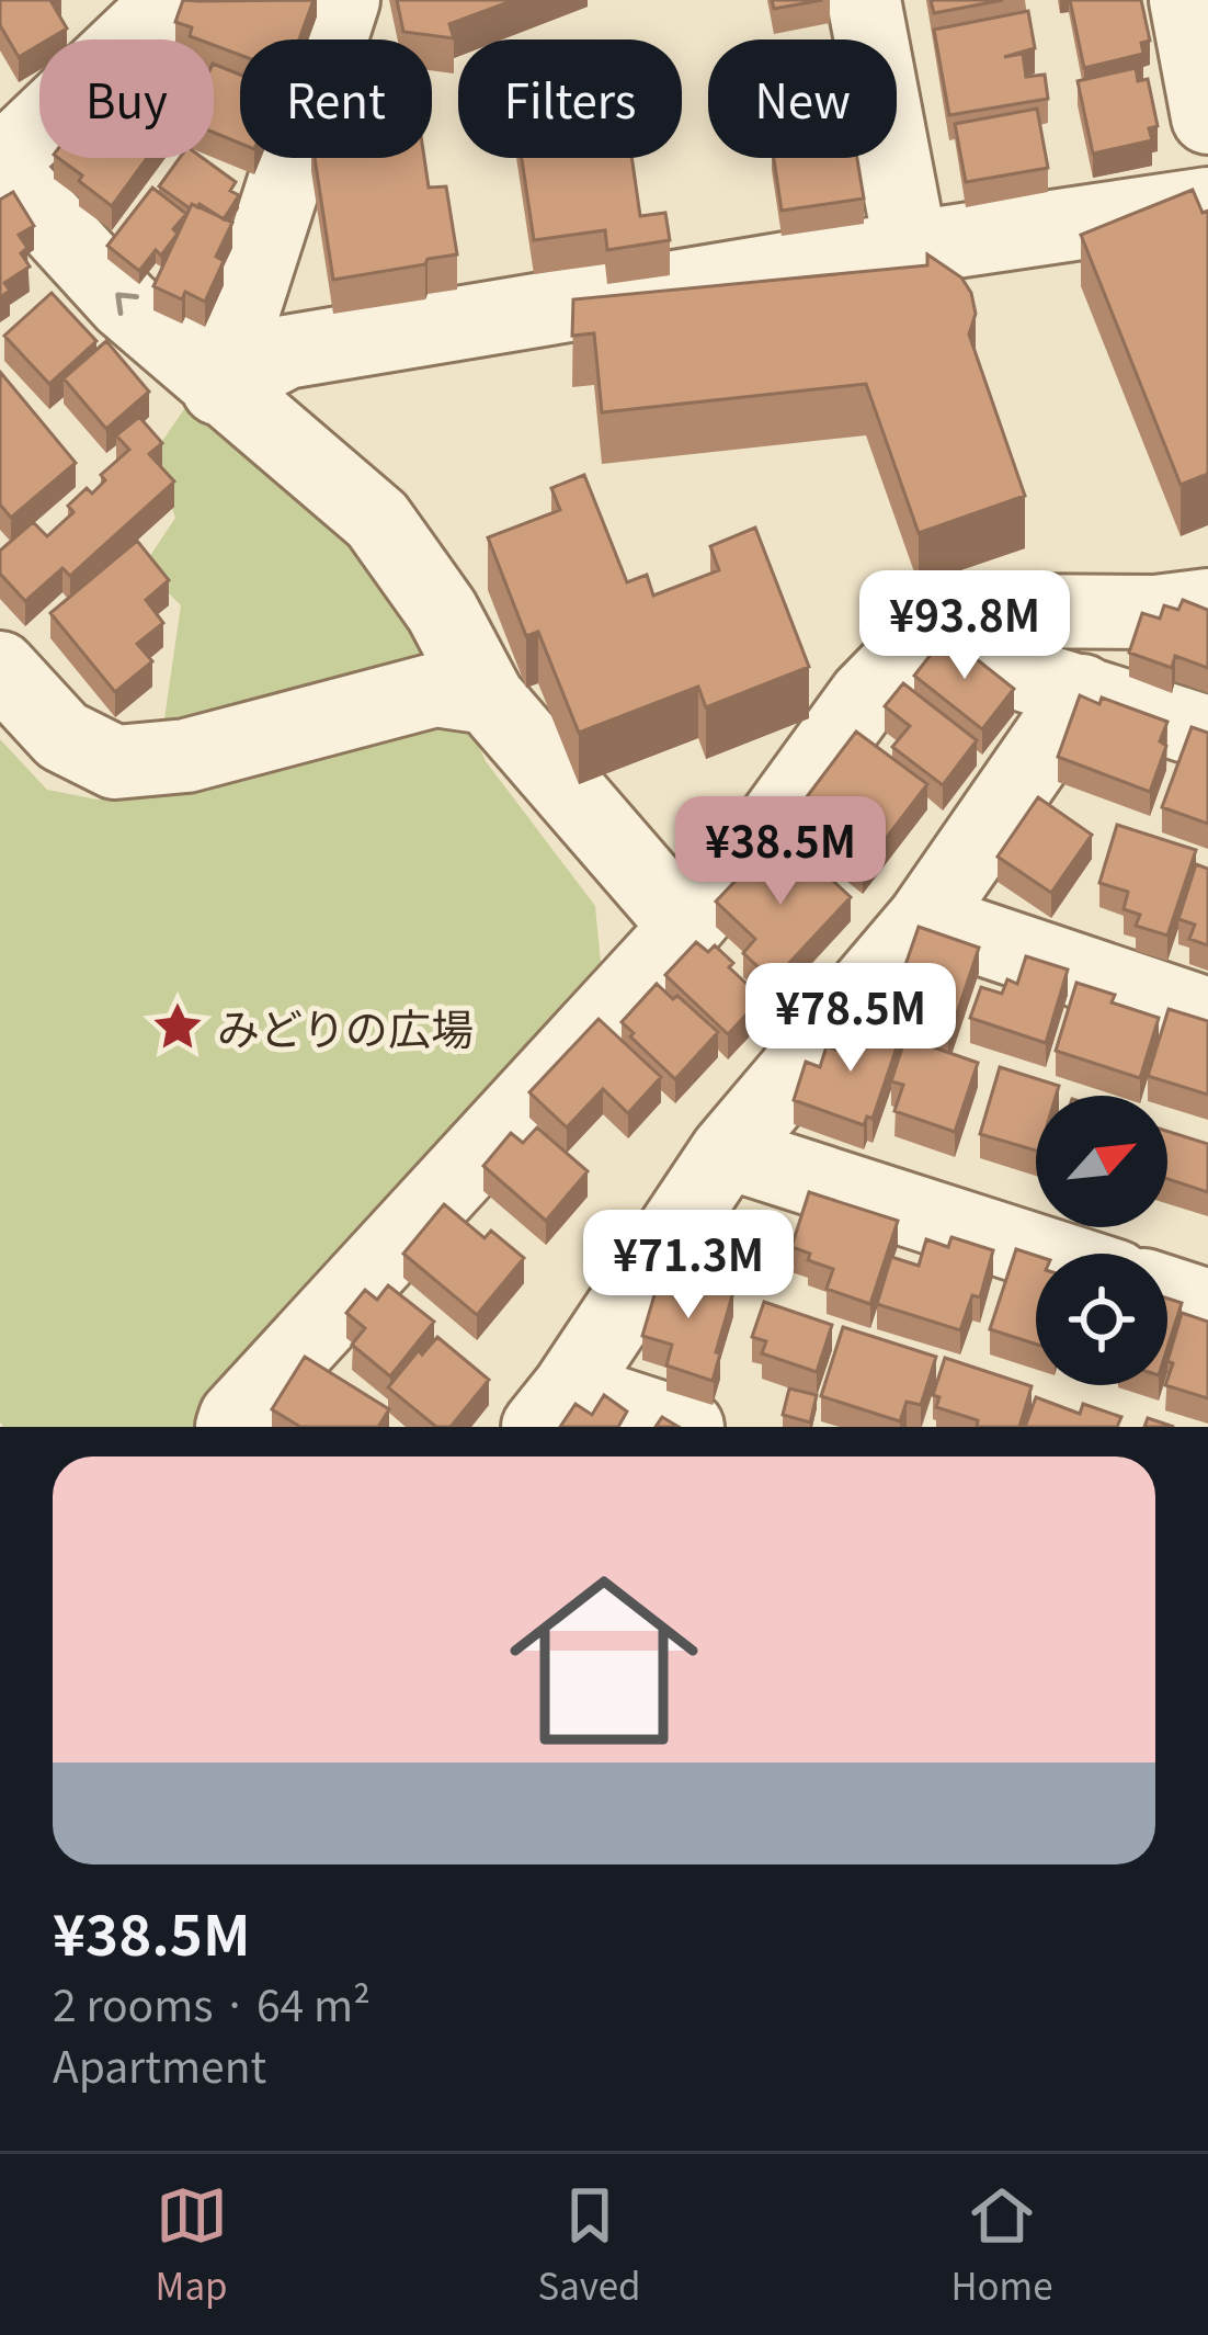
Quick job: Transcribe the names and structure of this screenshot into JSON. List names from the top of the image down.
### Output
{
  "places": {
    "place": ["みどりの広場"]
  },
  "north": "top right",
  "page": {
    "chip": [
      "Buy",
      "Rent",
      "Filters",
      "New"
    ],
    "price": [
      "¥93.8M",
      "¥38.5M",
      "¥78.5M",
      "¥71.3M"
    ],
    "list": [
      {
        "name": "¥38.5M",
        "note": "2 rooms · 64 m² · Apartment"
      }
    ],
    "tabs": ["Map", "Saved", "Home"]
  }
}
